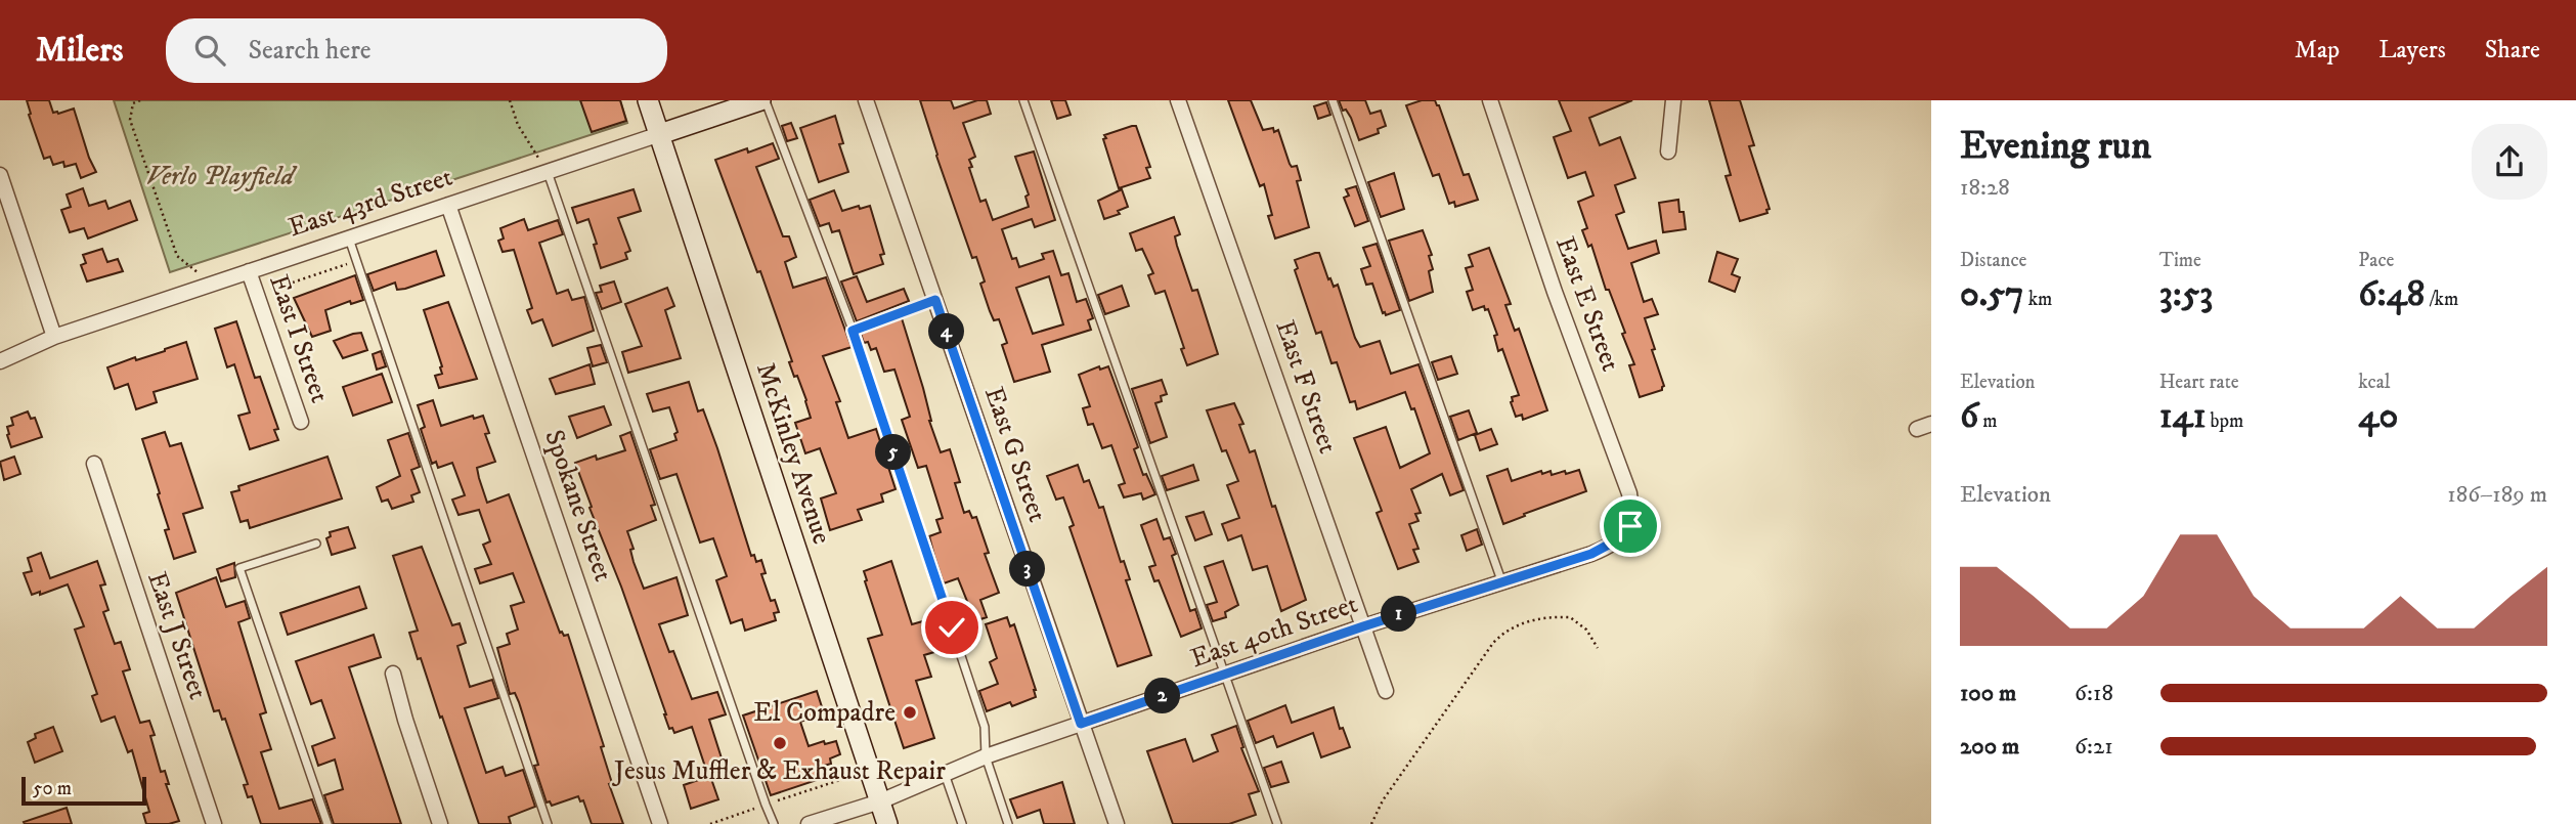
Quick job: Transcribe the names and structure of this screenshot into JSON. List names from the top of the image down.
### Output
{
  "streets": {
    "main road": ["East 43rd Street", "McKinley Avenue"],
    "street": [
      "East E Street",
      "East I Street",
      "East F Street",
      "East G Street",
      "Spokane Street",
      "East 40th Street",
      "East J Street"
    ]
  },
  "crossings": [
    ["East 43rd Street", "East I Street"],
    ["East 43rd Street", "McKinley Avenue"],
    ["East 43rd Street", "Spokane Street"],
    ["East E Street", "East 40th Street"],
    ["East F Street", "East 40th Street"],
    ["McKinley Avenue", "East 40th Street"],
    ["East G Street", "East 40th Street"]
  ],
  "parks": ["Verlo Playfield"],
  "places": ["El Compadre", "Jesus Muffler & Exhaust Repair"],
  "scale_bar": "50 m",
  "page": {
    "header": "Milers",
    "search": "Search here",
    "nav": ["Map", "Layers", "Share"],
    "heading": ["Evening run", "18:28"],
    "stats": [
      ["Distance", "0.57 km"],
      ["Time", "3:53"],
      ["Pace", "6:48 /km"],
      ["Elevation", "6 m"],
      ["Heart rate", "141 bpm"],
      ["kcal", "40"]
    ],
    "pins": [
      "4",
      "5",
      "3",
      "1",
      "2"
    ],
    "chart": ["Elevation", "186–189 m"],
    "list": [
      {
        "name": "100 m",
        "note": "6:18"
      },
      {
        "name": "200 m",
        "note": "6:21"
      }
    ],
    "scale": "50 m"
  }
}
